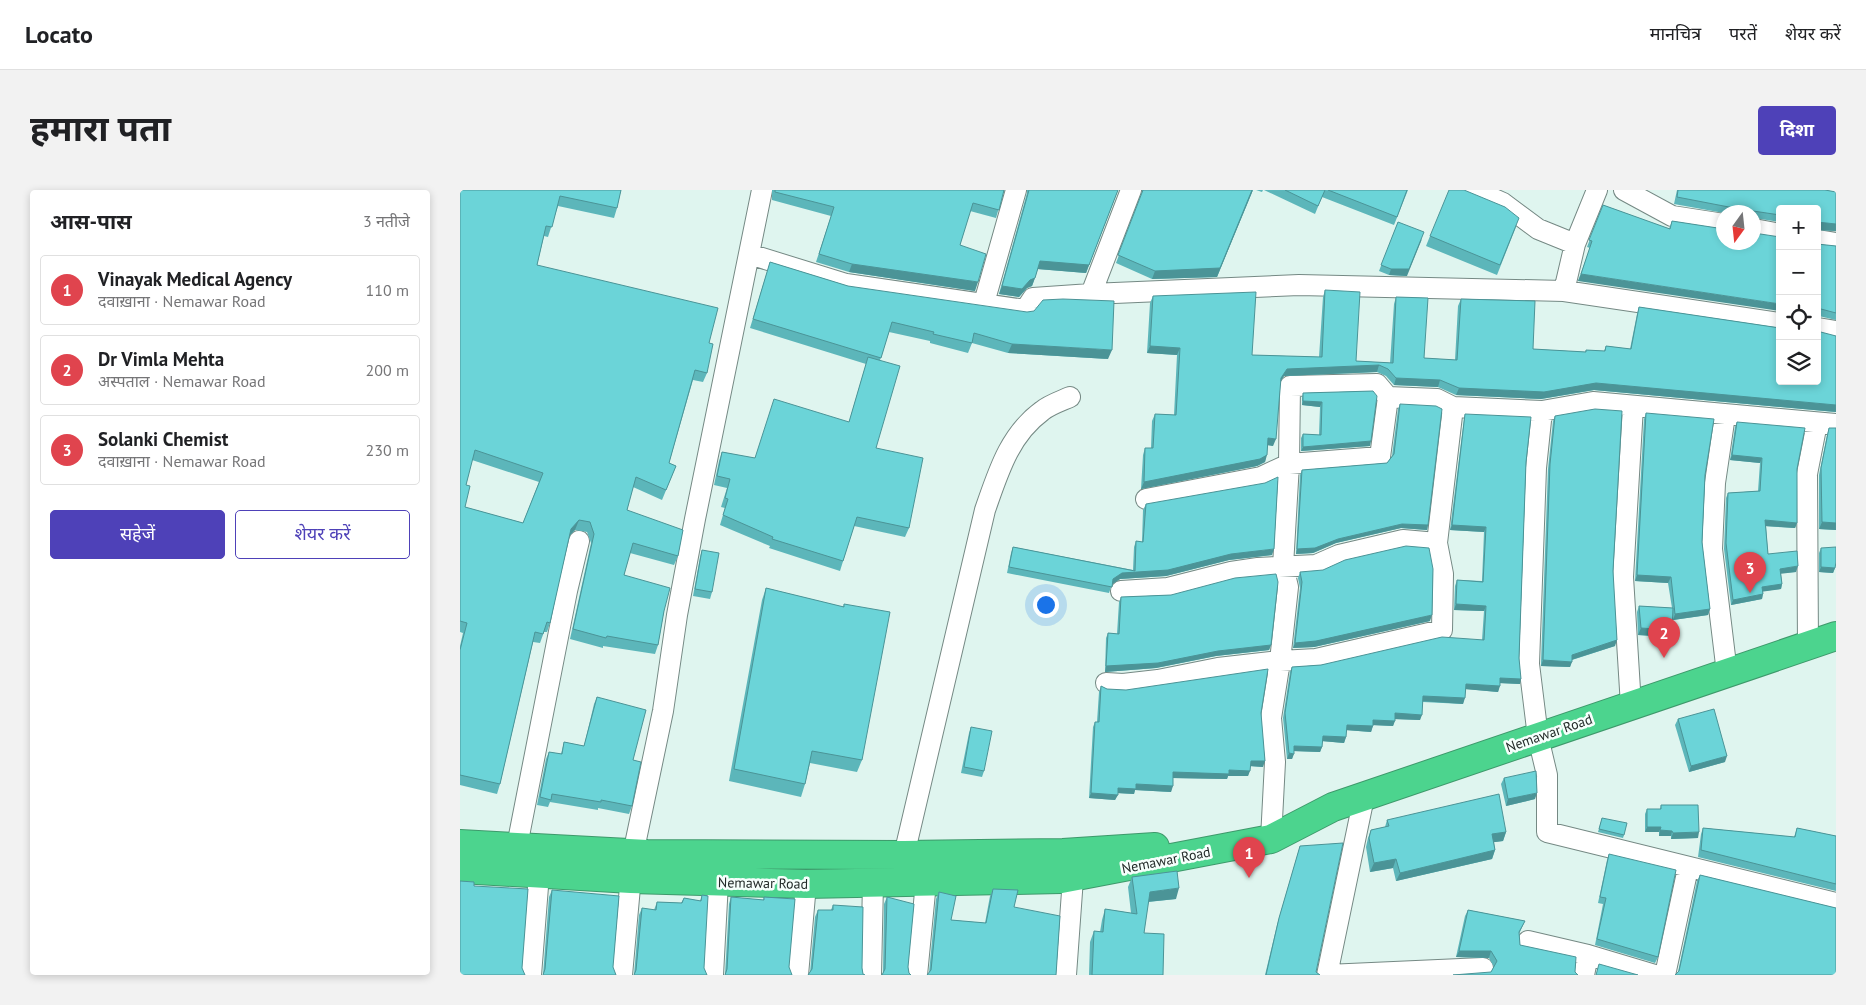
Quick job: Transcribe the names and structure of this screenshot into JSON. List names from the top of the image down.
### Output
{
  "streets": {
    "highway": ["Nemawar Road"]
  },
  "north": "bottom",
  "page": {
    "header": "Locato",
    "nav": ["मानचित्र", "परतें", "शेयर करें"],
    "title": "हमारा पता",
    "buttons": [
      "दिशा",
      ["सहेजें", "शेयर करें"]
    ],
    "heading": ["आस-पास", "3 नतीजे"],
    "map_buttons": ["+", "−"],
    "list": [
      {
        "mark": "1",
        "name": "Vinayak Medical Agency",
        "note": "दवाख़ाना · Nemawar Road",
        "value": "110 m"
      },
      {
        "mark": "2",
        "name": "Dr Vimla Mehta",
        "note": "अस्पताल · Nemawar Road",
        "value": "200 m"
      },
      {
        "mark": "3",
        "name": "Solanki Chemist",
        "note": "दवाख़ाना · Nemawar Road",
        "value": "230 m"
      }
    ],
    "pins": ["3", "2", "1"]
  }
}
